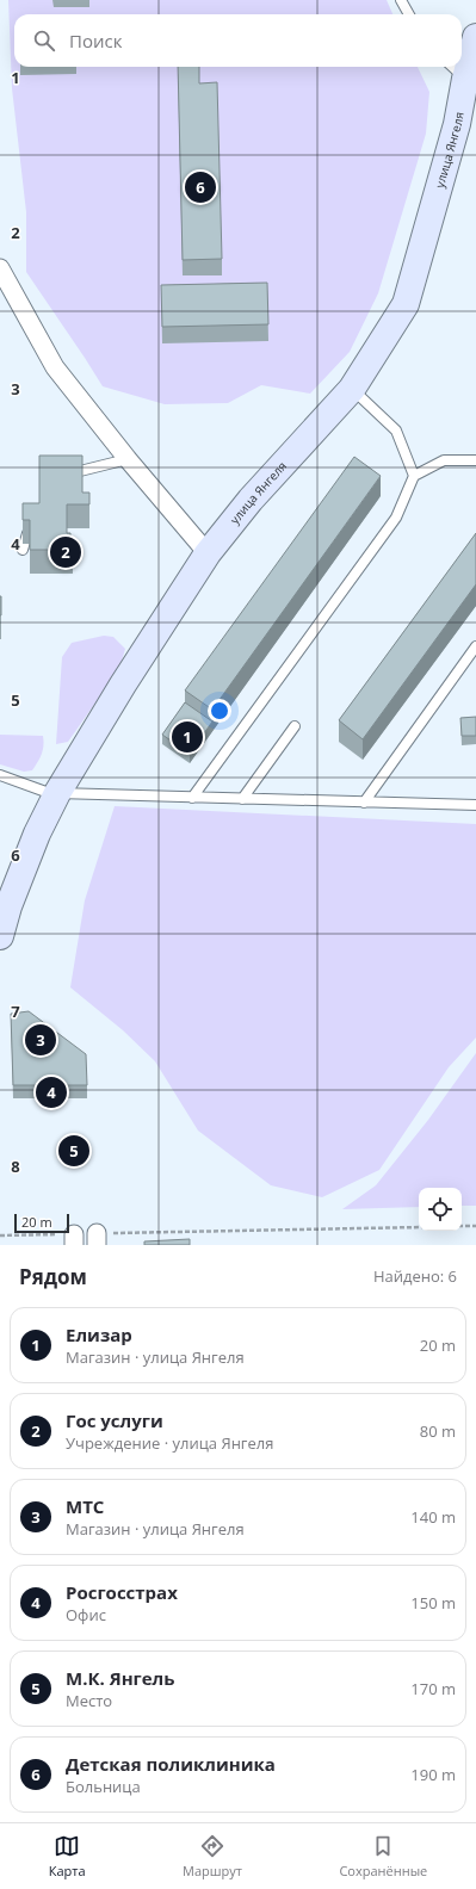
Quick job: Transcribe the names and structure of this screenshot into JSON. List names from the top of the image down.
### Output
{
  "streets": {
    "street": ["улица Янгеля"]
  },
  "scale_bar": "20 m",
  "page": {
    "search": "Поиск",
    "pins": [
      "6",
      "2",
      "1",
      "3",
      "4",
      "5"
    ],
    "scale": "20 m",
    "heading": ["Рядом", "Найдено: 6"],
    "list": [
      {
        "mark": "1",
        "name": "Елизар",
        "note": "Магазин · улица Янгеля",
        "value": "20 m"
      },
      {
        "mark": "2",
        "name": "Гос услуги",
        "note": "Учреждение · улица Янгеля",
        "value": "80 m"
      },
      {
        "mark": "3",
        "name": "МТС",
        "note": "Магазин · улица Янгеля",
        "value": "140 m"
      },
      {
        "mark": "4",
        "name": "Росгосстрах",
        "note": "Офис",
        "value": "150 m"
      },
      {
        "mark": "5",
        "name": "М.К. Янгель",
        "note": "Место",
        "value": "170 m"
      },
      {
        "mark": "6",
        "name": "Детская поликлиника",
        "note": "Больница",
        "value": "190 m"
      }
    ],
    "nav": ["Карта", "Маршрут", "Сохранённые"]
  },
  "grid": {
    "rows": [
      "1",
      "2",
      "3",
      "4",
      "5",
      "6",
      "7",
      "8"
    ]
  }
}
